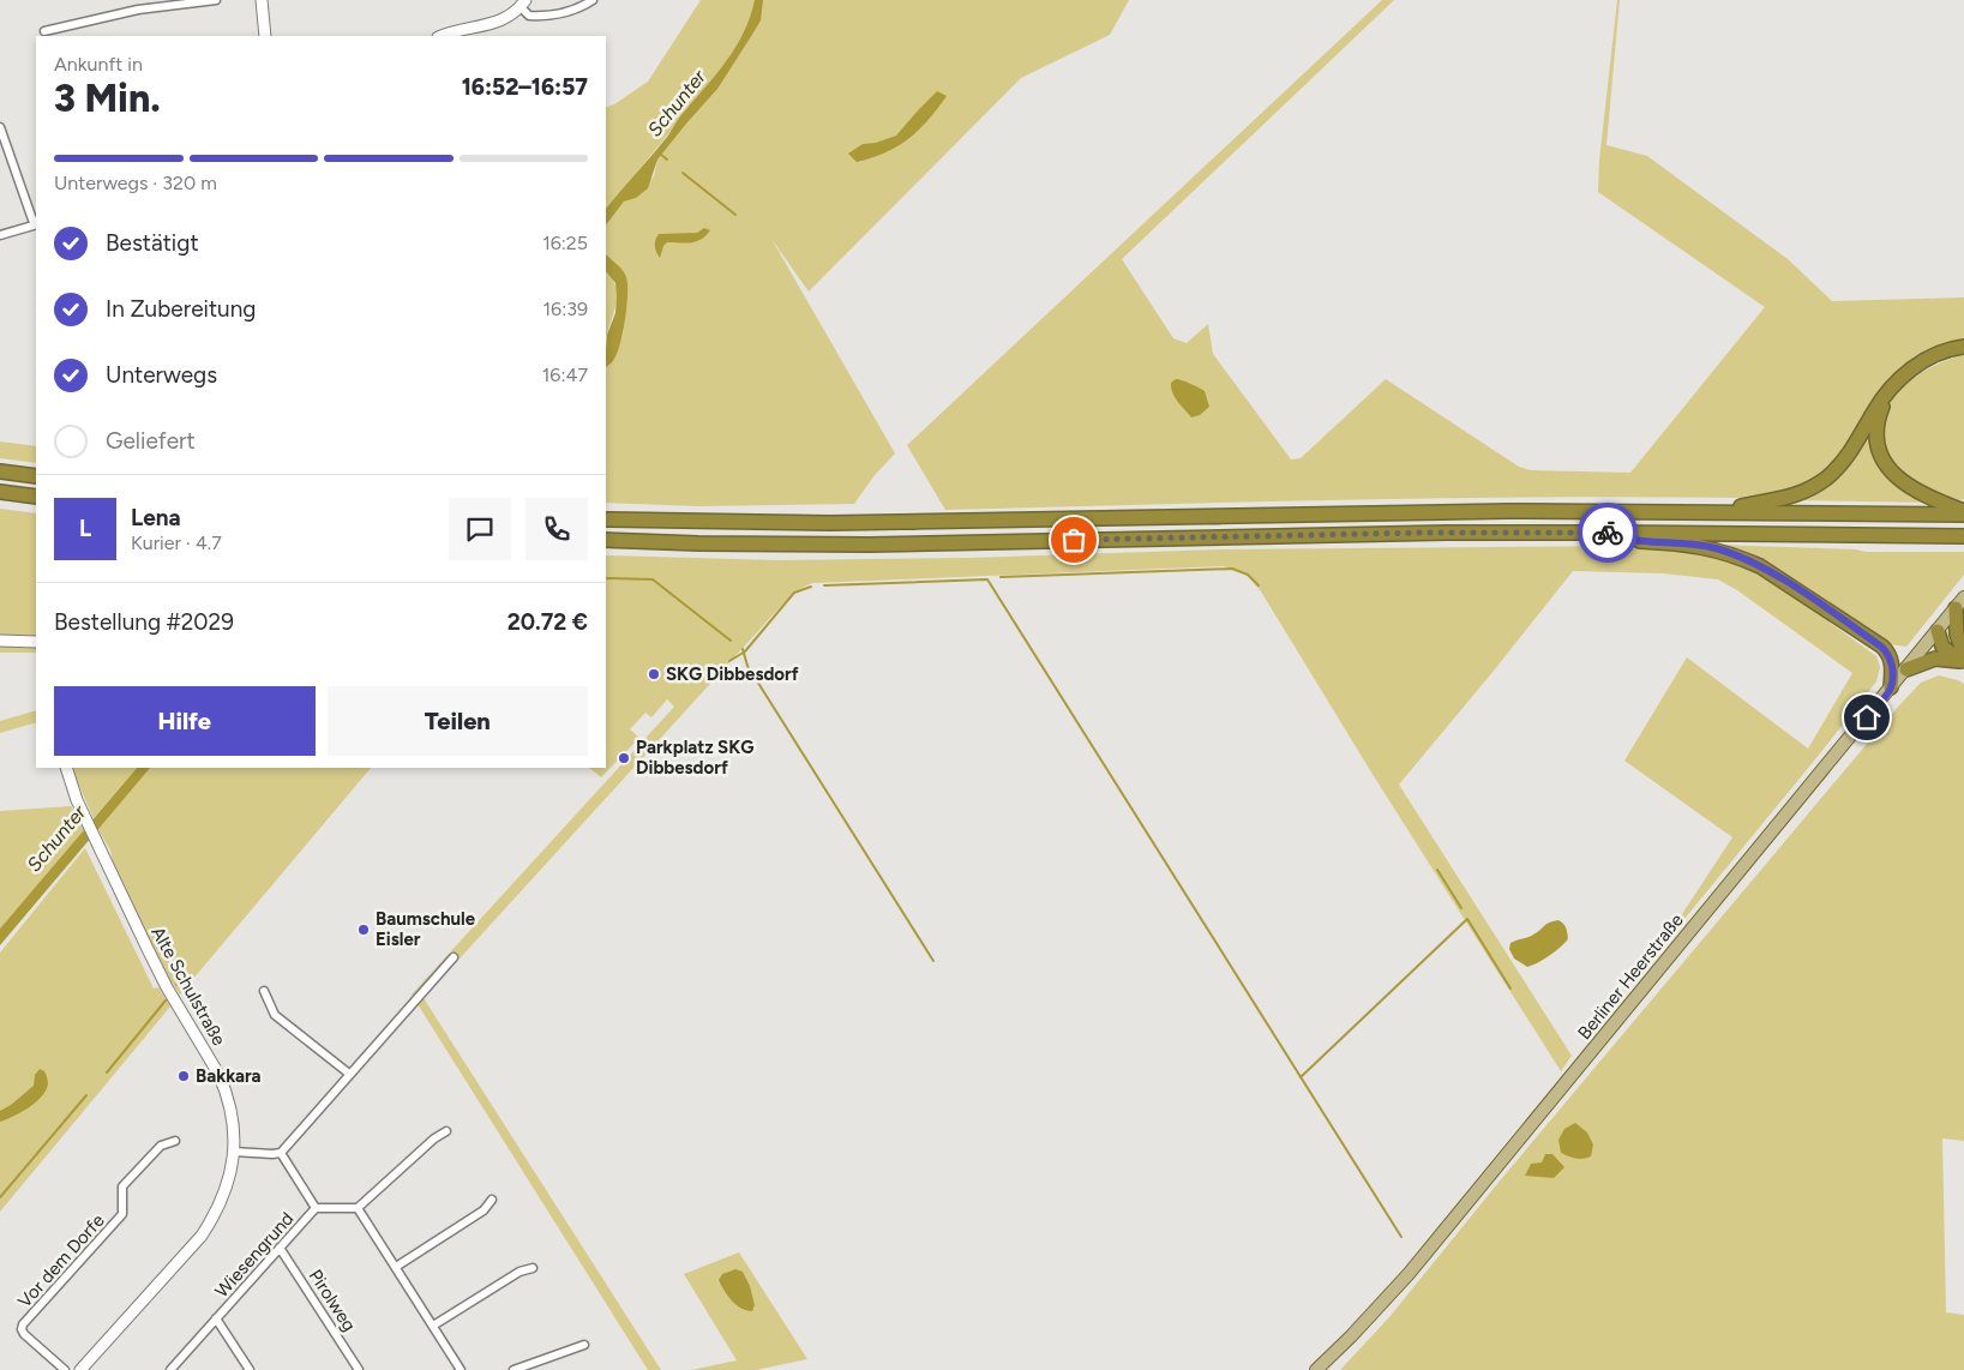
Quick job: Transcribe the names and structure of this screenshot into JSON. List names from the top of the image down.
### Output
{
  "streets": {
    "main road": ["Berliner Heerstraße"],
    "street": [
      "Alte Schulstraße",
      "Wiesengrund",
      "Vor dem Dorfe",
      "Pirolweg"
    ]
  },
  "crossings": [
    ["Wiesengrund", "Pirolweg"]
  ],
  "water": ["Schunter"],
  "places": [
    "SKG Dibbesdorf",
    "Parkplatz SKG Dibbesdorf",
    "Baumschule Eisler",
    "Bakkara"
  ],
  "page": {
    "heading": ["3 Min.", "Ankunft in", "16:52–16:57"],
    "panel": [
      "Lena",
      "Kurier · 4.7",
      "Bestellung #2029",
      "20.72 €"
    ],
    "bar": "Unterwegs · 320 m",
    "list": [
      ["Bestätigt", "16:25"],
      ["In Zubereitung", "16:39"],
      ["Unterwegs", "16:47"],
      "Geliefert"
    ],
    "round": "L",
    "buttons": ["Hilfe", "Teilen"]
  }
}
